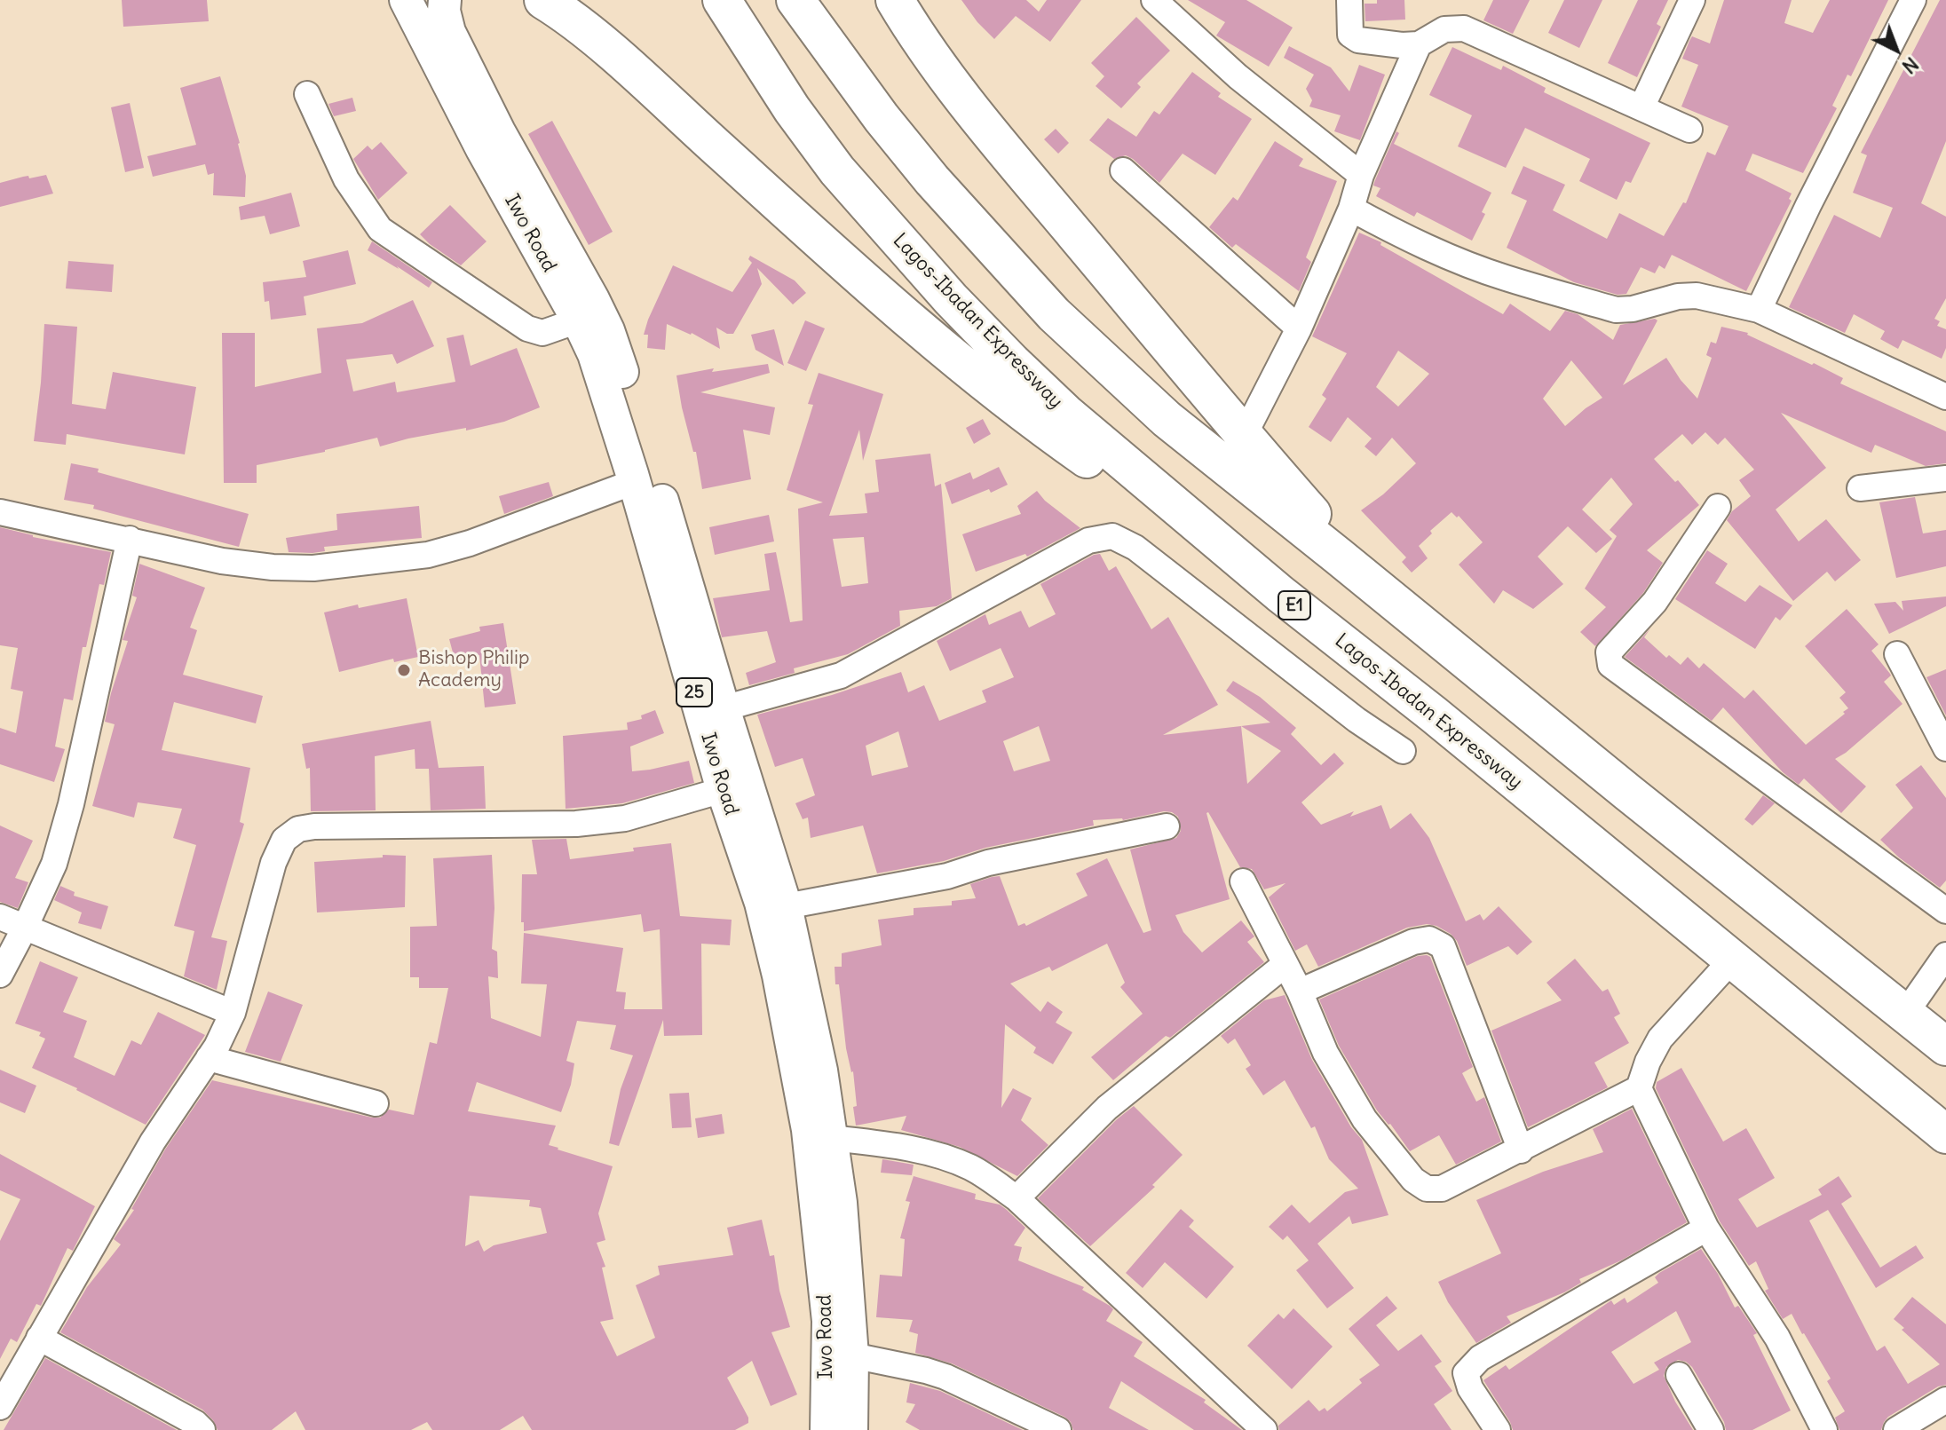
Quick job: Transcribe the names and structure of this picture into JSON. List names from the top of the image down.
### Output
{
  "streets": {
    "highway": ["Lagos-Ibadan Expressway", "E1"],
    "main road": ["Iwo Road", "25"]
  },
  "places": ["Bishop Philip Academy"],
  "north": "bottom right"
}
